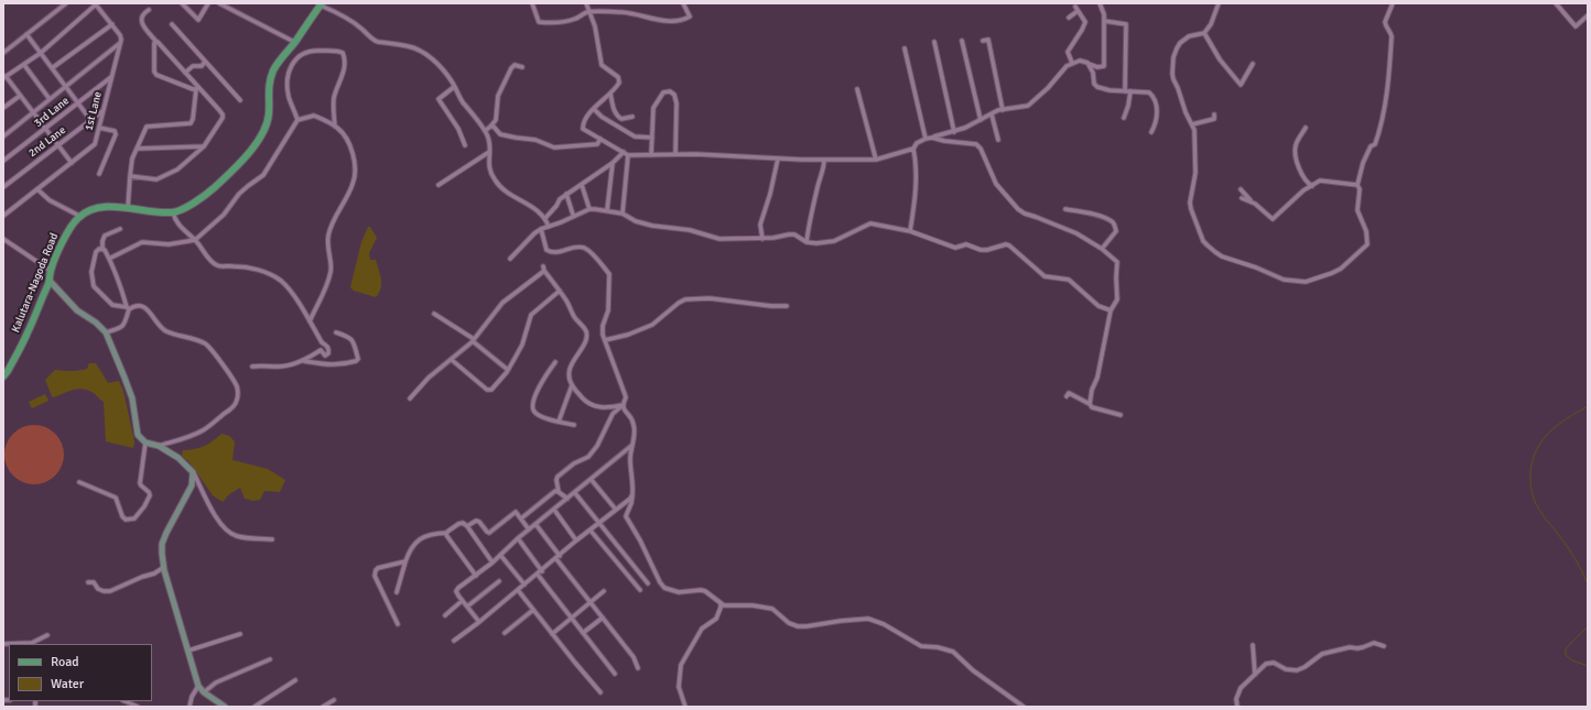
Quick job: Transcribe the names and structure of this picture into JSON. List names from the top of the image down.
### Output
{
  "streets": {
    "main road": ["Kalutara-Nagoda Road"],
    "street": ["1st Lane", "3rd Lane", "2nd Lane"]
  },
  "crossings": [
    ["1st Lane", "3rd Lane"],
    ["1st Lane", "2nd Lane"]
  ],
  "legend": ["Road", "Water"]
}
